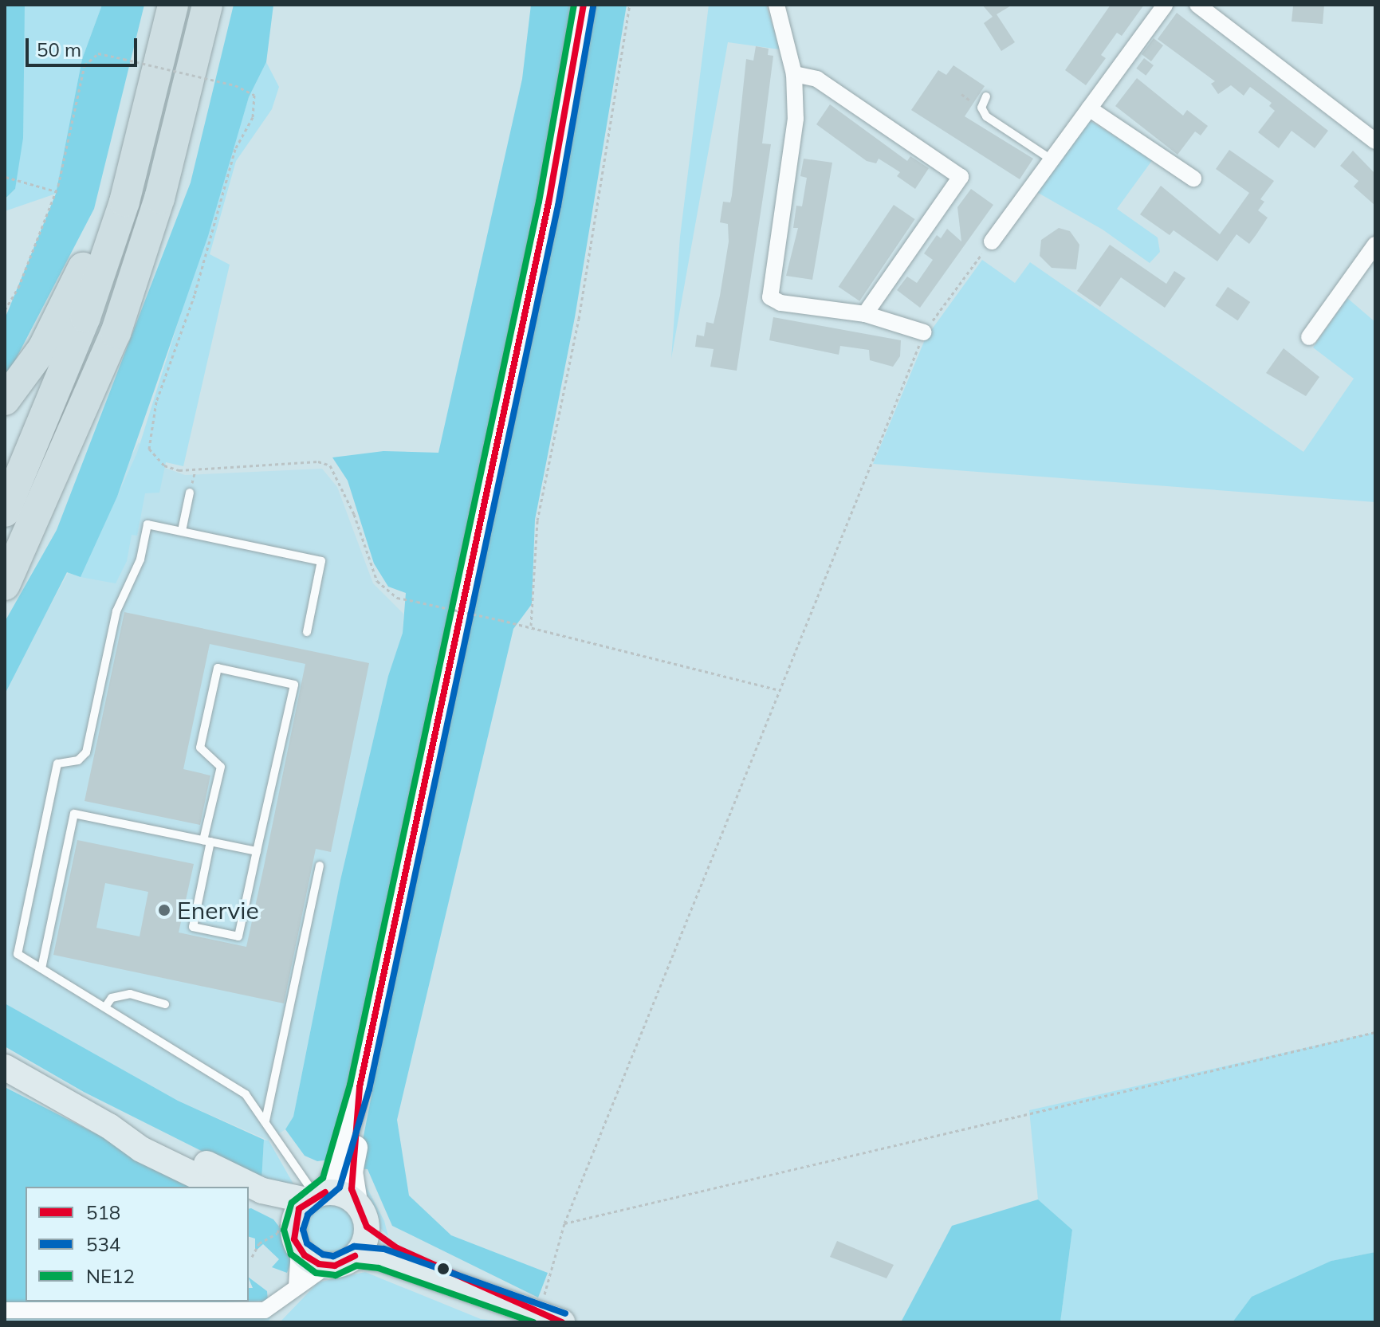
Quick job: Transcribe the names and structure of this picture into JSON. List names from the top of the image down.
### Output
{
  "places": ["Enervie"],
  "lines": ["transit line 518", "transit line NE12", "transit line 534"],
  "legend": ["518", "534", "NE12"],
  "scale_bar": "50 m"
}
